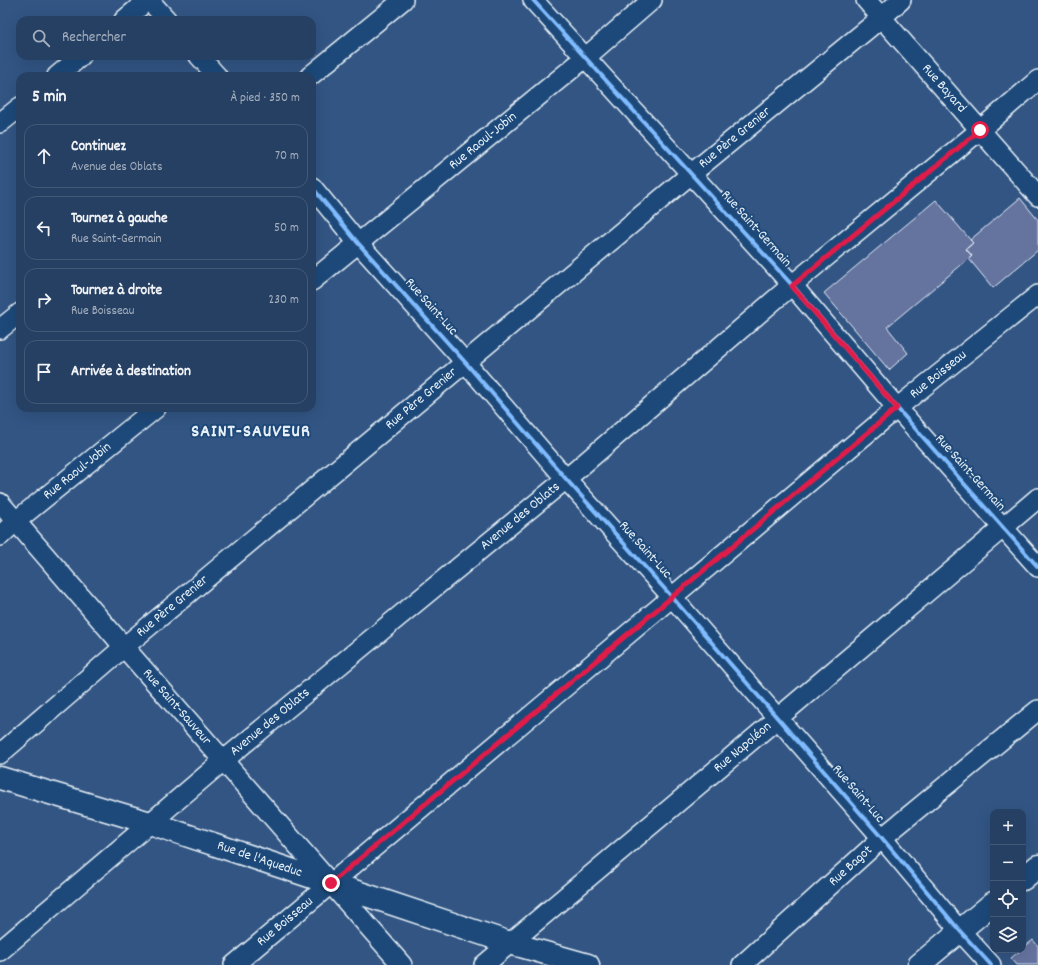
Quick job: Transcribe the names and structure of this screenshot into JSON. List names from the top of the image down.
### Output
{
  "streets": {
    "street": [
      "Rue Bayard",
      "Rue Père Grenier",
      "Rue Raoul-Jobin",
      "Rue Saint-Germain",
      "Rue Saint-Luc",
      "Rue Boisseau",
      "Avenue des Oblats",
      "Rue Saint-Sauveur",
      "Rue Napoléon",
      "Rue de l'Aqueduc",
      "Rue Bagot"
    ]
  },
  "crossings": [
    ["Rue Bayard", "Rue Père Grenier"],
    ["Rue Bayard", "Avenue des Oblats"],
    ["Rue Père Grenier", "Rue Saint-Germain"],
    ["Rue Père Grenier", "Rue Saint-Luc"],
    ["Rue Père Grenier", "Rue Saint-Sauveur"],
    ["Rue Raoul-Jobin", "Rue Saint-Germain"],
    ["Rue Raoul-Jobin", "Rue Saint-Luc"],
    ["Rue Raoul-Jobin", "Rue Saint-Sauveur"],
    ["Rue Saint-Germain", "Rue Boisseau"],
    ["Rue Saint-Germain", "Avenue des Oblats"],
    ["Rue Saint-Germain", "Rue Napoléon"],
    ["Rue Saint-Luc", "Rue Boisseau"],
    ["Rue Saint-Luc", "Avenue des Oblats"],
    ["Rue Saint-Luc", "Rue Napoléon"],
    ["Rue Saint-Luc", "Rue Bagot"],
    ["Rue Boisseau", "Rue Saint-Sauveur"],
    ["Rue Boisseau", "Rue de l'Aqueduc"],
    ["Avenue des Oblats", "Rue Saint-Sauveur"],
    ["Avenue des Oblats", "Rue de l'Aqueduc"],
    ["Rue Saint-Sauveur", "Rue de l'Aqueduc"],
    ["Rue Napoléon", "Rue de l'Aqueduc"]
  ],
  "districts": ["SAINT-SAUVEUR"],
  "page": {
    "search": "Rechercher",
    "heading": ["5 min", "À pied · 350 m"],
    "list": [
      ["Continuez", "Avenue des Oblats", "70 m"],
      ["Tournez à gauche", "Rue Saint-Germain", "50 m"],
      ["Tournez à droite", "Rue Boisseau", "230 m"],
      "Arrivée à destination"
    ],
    "map_buttons": ["+", "−"]
  }
}
